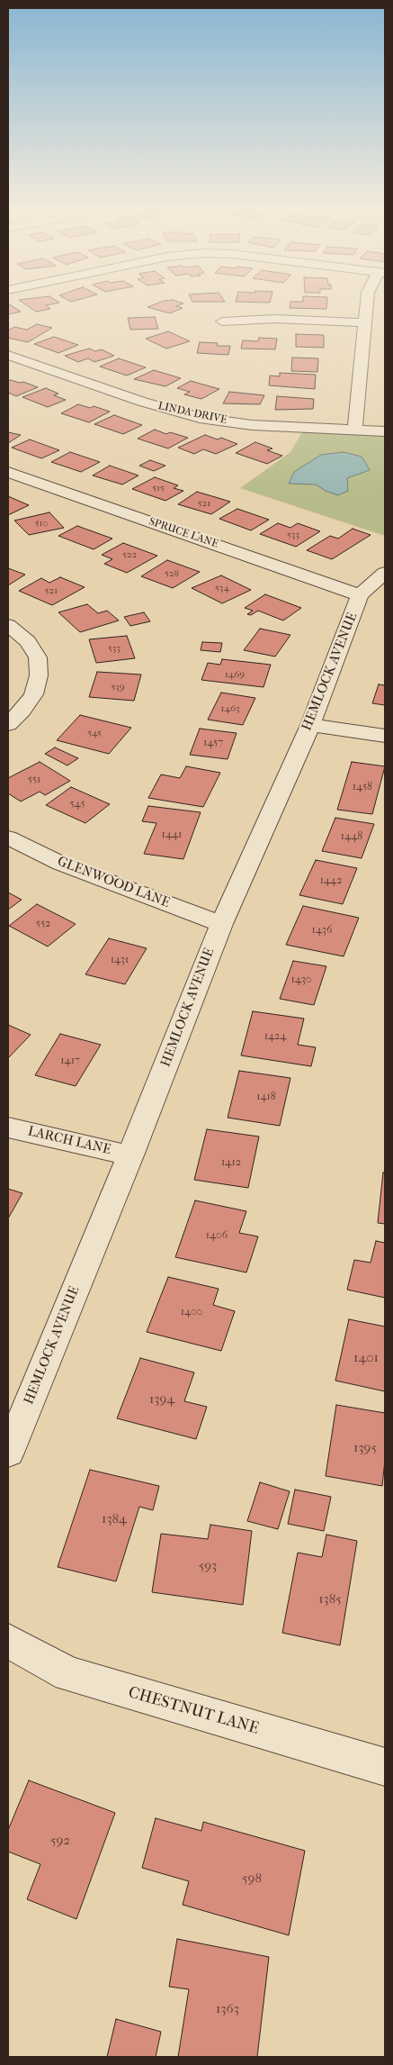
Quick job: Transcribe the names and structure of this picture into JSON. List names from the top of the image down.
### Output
{
  "streets": {
    "street": [
      "LINDA DRIVE",
      "SPRUCE LANE",
      "HEMLOCK AVENUE",
      "GLENWOOD LANE",
      "LARCH LANE",
      "CHESTNUT LANE"
    ]
  },
  "crossings": [
    ["SPRUCE LANE", "HEMLOCK AVENUE"],
    ["HEMLOCK AVENUE", "GLENWOOD LANE"],
    ["HEMLOCK AVENUE", "LARCH LANE"]
  ],
  "house_numbers": [
    "515",
    "521",
    "510",
    "533",
    "522",
    "528",
    "534",
    "521",
    "533",
    "1469",
    "539",
    "1463",
    "545",
    "1457",
    "551",
    "1458",
    "545",
    "1441",
    "1448",
    "1442",
    "552",
    "1436",
    "1431",
    "1430",
    "1424",
    "1417",
    "1418",
    "1412",
    "1406",
    "1400",
    "1401",
    "1394",
    "1395",
    "1384",
    "593",
    "1385",
    "592",
    "598",
    "1363"
  ]
}
